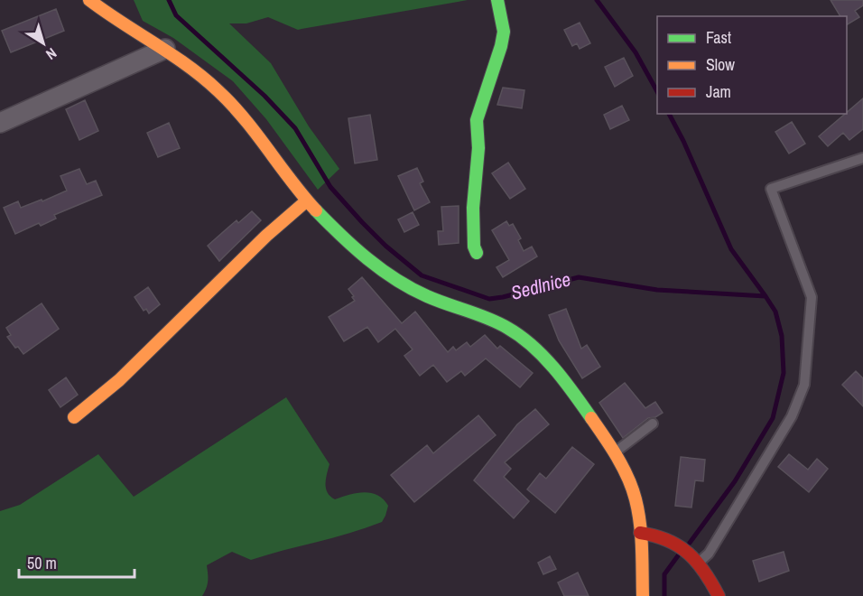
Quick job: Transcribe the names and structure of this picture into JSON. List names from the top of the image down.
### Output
{
  "water": ["Sedlnice"],
  "legend": ["Fast", "Slow", "Jam"],
  "scale_bar": "50 m",
  "north": "bottom right"
}
